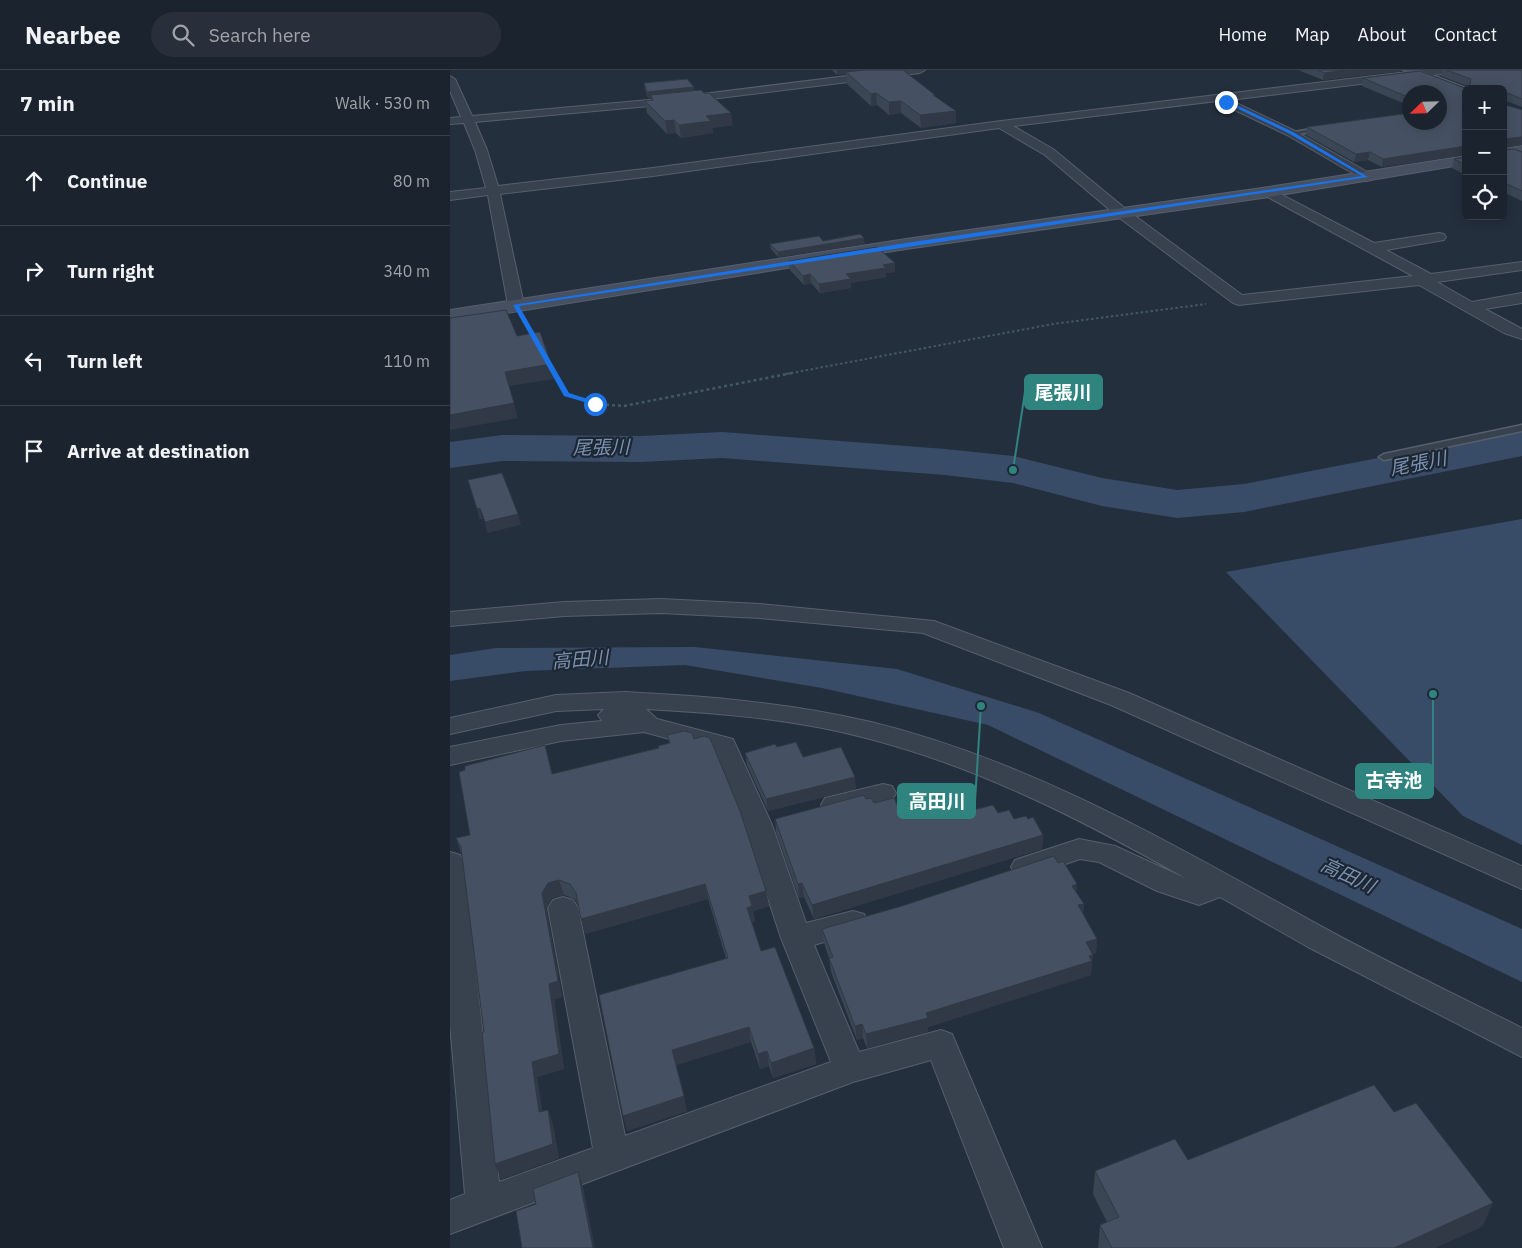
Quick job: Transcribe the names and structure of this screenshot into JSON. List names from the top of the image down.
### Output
{
  "water": ["尾張川", "高田川"],
  "places": ["尾張川", "古寺池", "高田川"],
  "north": "bottom left",
  "page": {
    "header": "Nearbee",
    "search": "Search here",
    "nav": [
      "Home",
      "Map",
      "About",
      "Contact"
    ],
    "heading": ["7 min", "Walk · 530 m"],
    "map_buttons": ["+", "−"],
    "list": [
      ["Continue", "80 m"],
      ["Turn right", "340 m"],
      ["Turn left", "110 m"],
      "Arrive at destination"
    ]
  }
}
